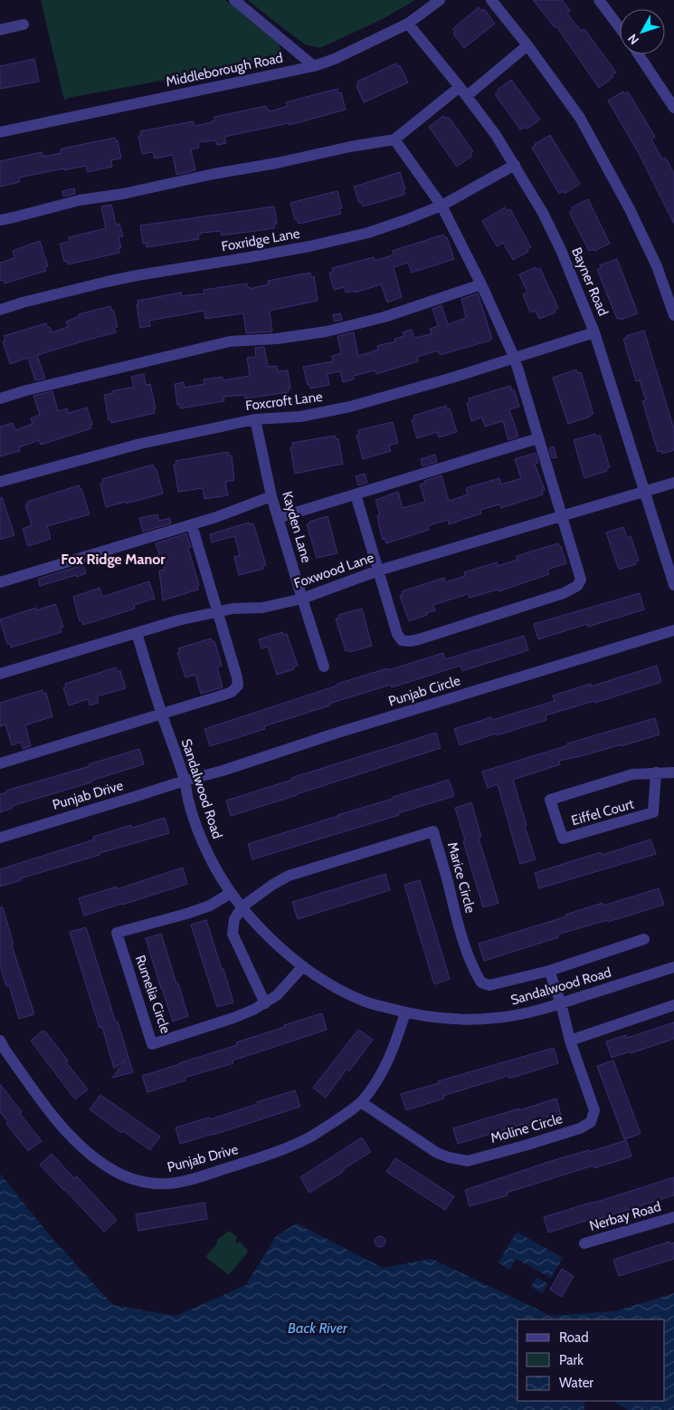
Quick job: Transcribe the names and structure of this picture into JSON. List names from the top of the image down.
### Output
{
  "streets": {
    "street": [
      "Middleborough Road",
      "Foxridge Lane",
      "Bayner Road",
      "Foxcroft Lane",
      "Kayden Lane",
      "Foxwood Lane",
      "Punjab Circle",
      "Sandalwood Road",
      "Punjab Drive",
      "Eiffel Court",
      "Marice Circle",
      "Rumelia Circle",
      "Moline Circle",
      "Nerbay Road"
    ]
  },
  "crossings": [
    ["Middleborough Road", "Bayner Road"],
    ["Foxridge Lane", "Bayner Road"],
    ["Bayner Road", "Foxcroft Lane"],
    ["Bayner Road", "Foxwood Lane"],
    ["Foxcroft Lane", "Kayden Lane"],
    ["Kayden Lane", "Foxwood Lane"],
    ["Foxwood Lane", "Sandalwood Road"],
    ["Punjab Circle", "Sandalwood Road"],
    ["Punjab Circle", "Punjab Drive"],
    ["Sandalwood Road", "Punjab Drive"],
    ["Sandalwood Road", "Marice Circle"],
    ["Sandalwood Road", "Rumelia Circle"],
    ["Sandalwood Road", "Moline Circle"],
    ["Punjab Drive", "Moline Circle"]
  ],
  "districts": ["Fox Ridge Manor"],
  "water": ["Back River"],
  "legend": ["Road", "Park", "Water"],
  "north": "bottom left"
}
